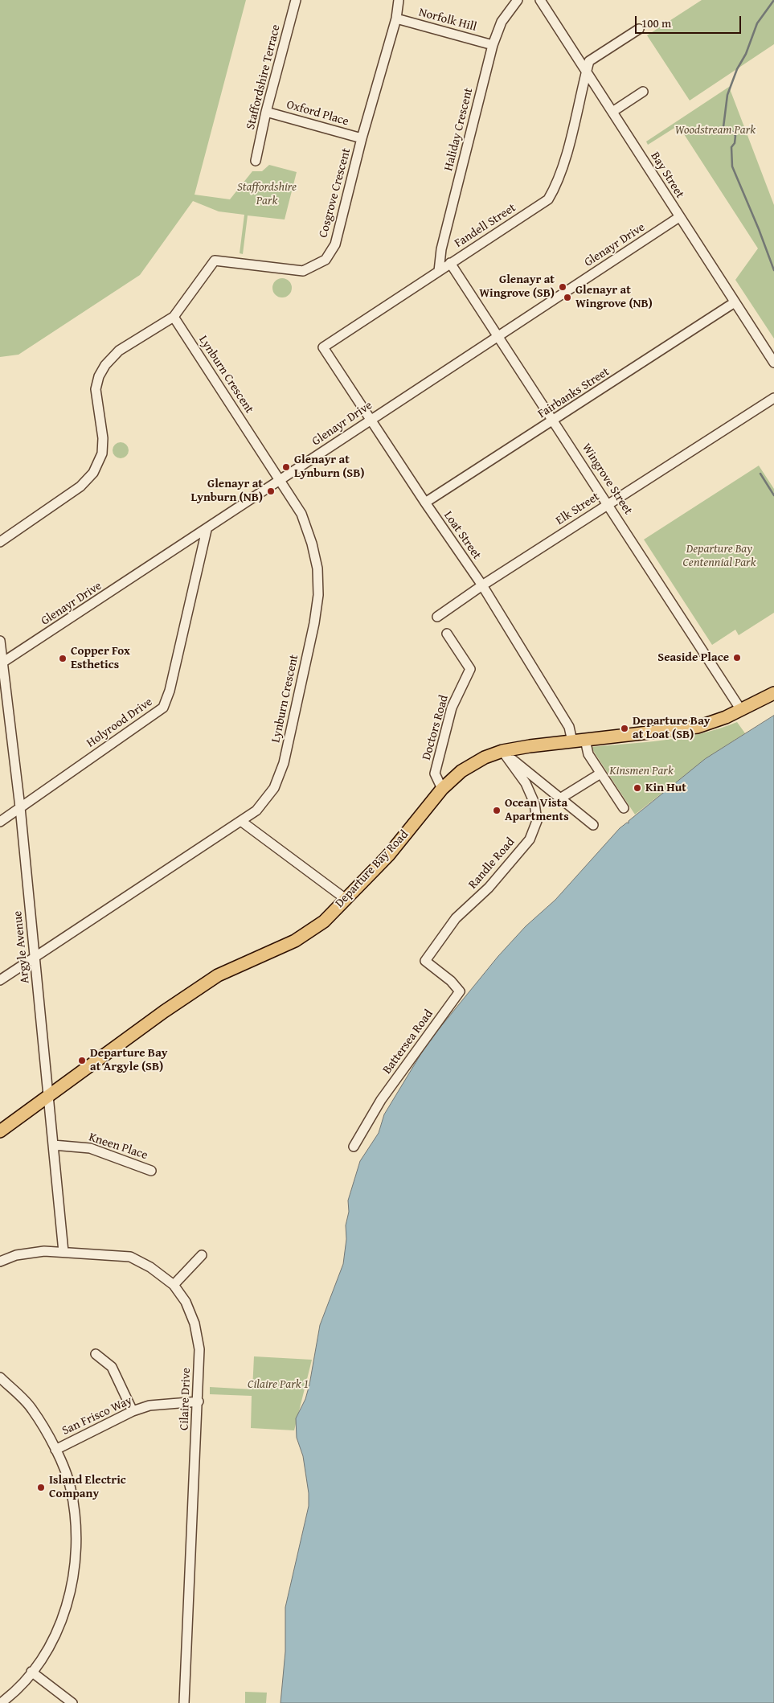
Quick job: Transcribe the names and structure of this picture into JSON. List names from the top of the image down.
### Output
{
  "streets": {
    "main road": ["Departure Bay Road"],
    "street": [
      "Norfolk Hill",
      "Staffordshire Terrace",
      "Oxford Place",
      "Haliday Crescent",
      "Bay Street",
      "Cosgrove Crescent",
      "Fandell Street",
      "Glenayr Drive",
      "Lynburn Crescent",
      "Fairbanks Street",
      "Wingrove Street",
      "Elk Street",
      "Loat Street",
      "Holyrood Drive",
      "Doctors Road",
      "Randle Road",
      "Argyle Avenue",
      "Battersea Road",
      "Kneen Place",
      "Cilaire Drive",
      "San Frisco Way"
    ]
  },
  "crossings": [
    ["Norfolk Hill", "Haliday Crescent"],
    ["Norfolk Hill", "Cosgrove Crescent"],
    ["Staffordshire Terrace", "Oxford Place"],
    ["Oxford Place", "Cosgrove Crescent"],
    ["Haliday Crescent", "Fandell Street"],
    ["Bay Street", "Fandell Street"],
    ["Bay Street", "Glenayr Drive"],
    ["Bay Street", "Fairbanks Street"],
    ["Cosgrove Crescent", "Lynburn Crescent"],
    ["Fandell Street", "Wingrove Street"],
    ["Fandell Street", "Loat Street"],
    ["Glenayr Drive", "Lynburn Crescent"],
    ["Glenayr Drive", "Wingrove Street"],
    ["Glenayr Drive", "Loat Street"],
    ["Glenayr Drive", "Holyrood Drive"],
    ["Glenayr Drive", "Argyle Avenue"],
    ["Lynburn Crescent", "Argyle Avenue"],
    ["Fairbanks Street", "Wingrove Street"],
    ["Fairbanks Street", "Loat Street"],
    ["Wingrove Street", "Elk Street"],
    ["Wingrove Street", "Departure Bay Road"],
    ["Elk Street", "Loat Street"],
    ["Loat Street", "Departure Bay Road"],
    ["Holyrood Drive", "Argyle Avenue"],
    ["Doctors Road", "Departure Bay Road"],
    ["Randle Road", "Departure Bay Road"],
    ["Randle Road", "Battersea Road"],
    ["Departure Bay Road", "Argyle Avenue"],
    ["Argyle Avenue", "Kneen Place"],
    ["Argyle Avenue", "Cilaire Drive"],
    ["Cilaire Drive", "San Frisco Way"]
  ],
  "parks": [
    "Woodstream Park",
    "Staffordshire Park",
    "Departure Bay Centennial Park",
    "Kinsmen Park",
    "Cilaire Park 1"
  ],
  "places": [
    "Glenayr at Wingrove (SB)",
    "Glenayr at Wingrove (NB)",
    "Glenayr at Lynburn (SB)",
    "Glenayr at Lynburn (NB)",
    "Seaside Place",
    "Copper Fox Esthetics",
    "Departure Bay at Loat (SB)",
    "Kin Hut",
    "Ocean Vista Apartments",
    "Departure Bay at Argyle (SB)",
    "Island Electric Company"
  ],
  "scale_bar": "100 m"
}
